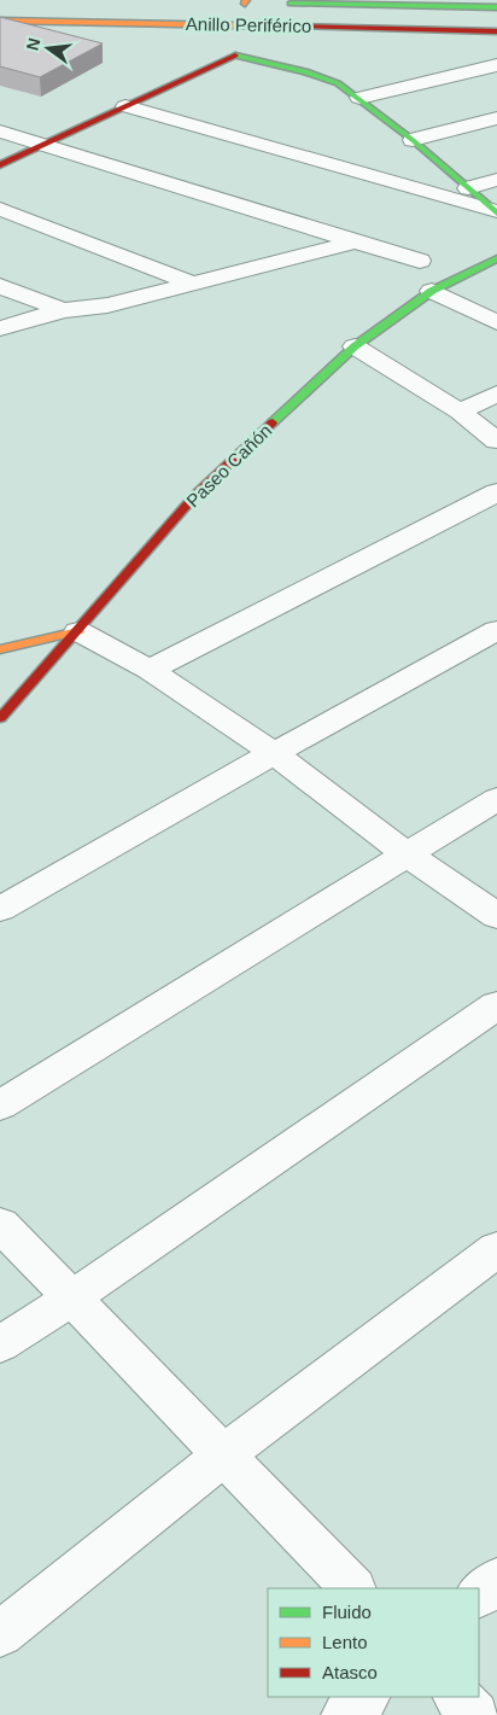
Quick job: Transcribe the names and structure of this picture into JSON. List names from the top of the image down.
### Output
{
  "streets": {
    "main road": ["Anillo Periférico", "Paseo Cañón"]
  },
  "legend": ["Fluido", "Lento", "Atasco"],
  "north": "left"
}
